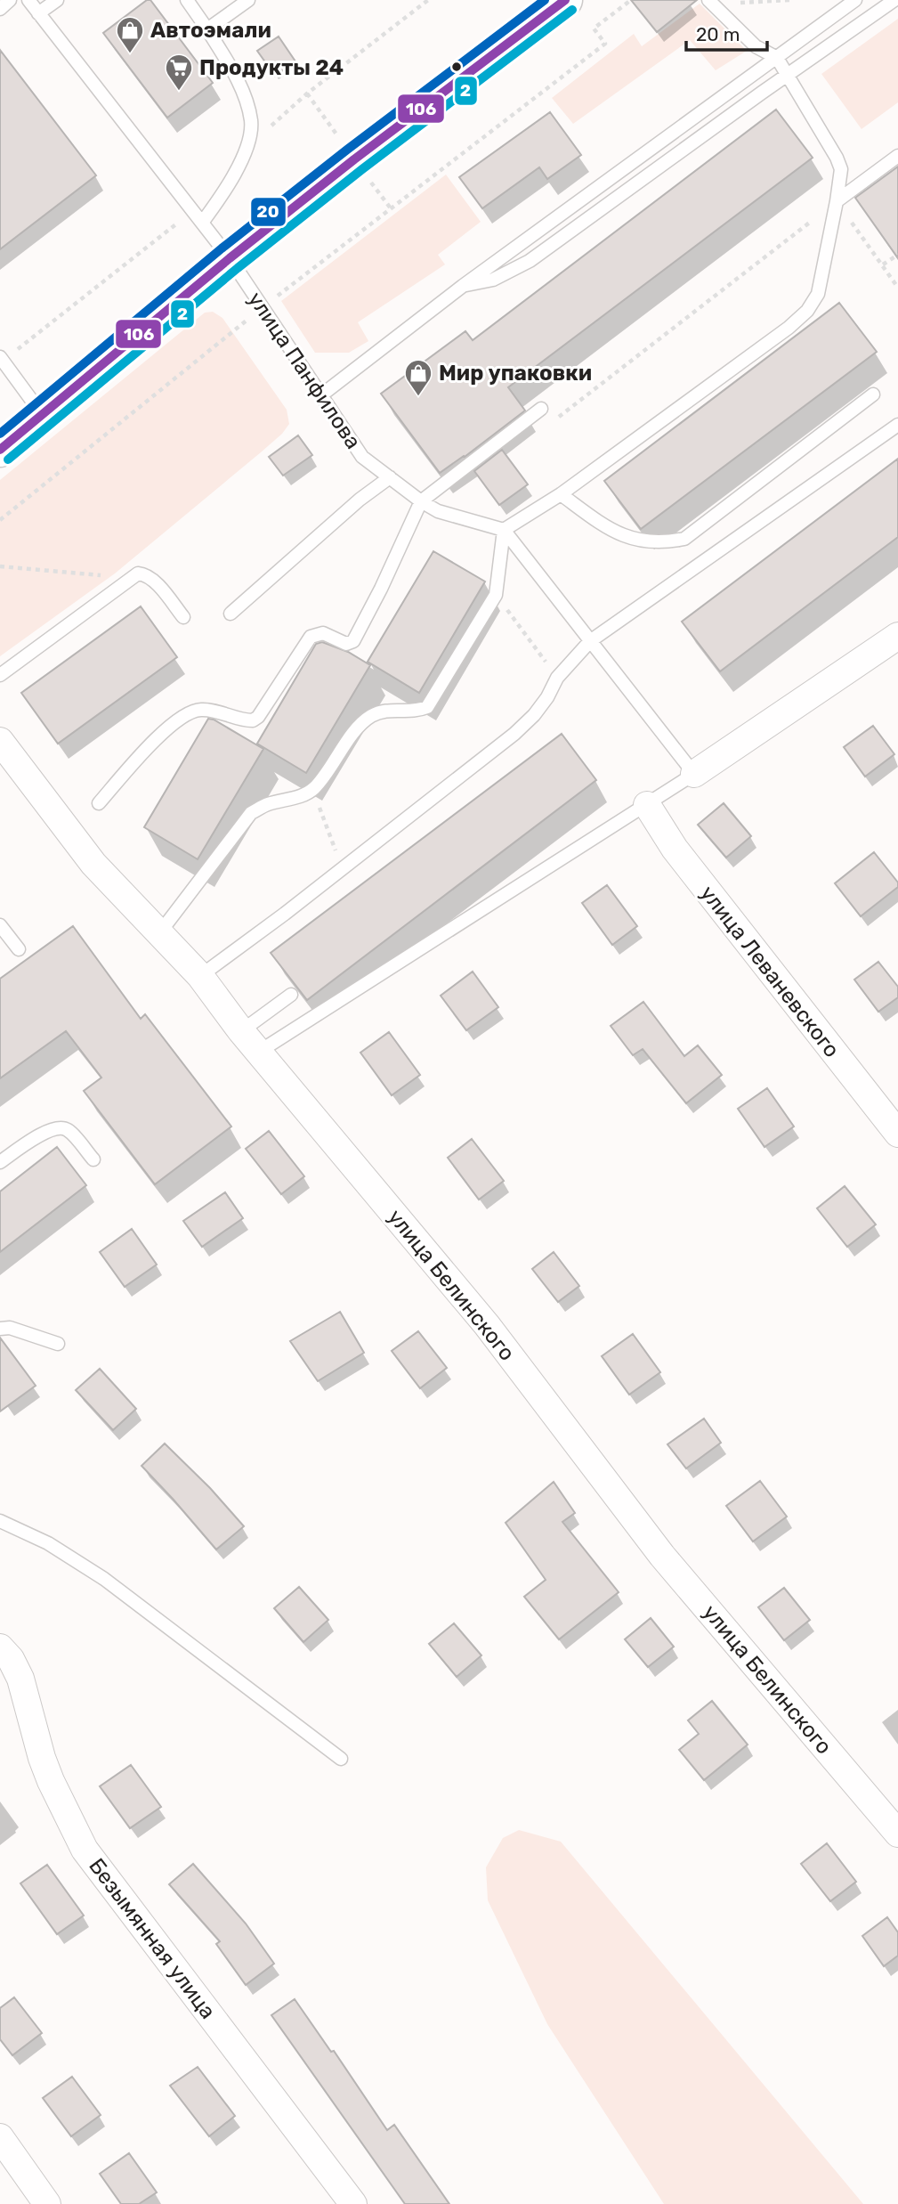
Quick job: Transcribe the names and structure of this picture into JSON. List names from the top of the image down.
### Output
{
  "streets": {
    "street": ["улица Леваневского", "улица Белинского", "Безымянная улица"],
    "lane": ["улица Панфилова"]
  },
  "places": {
    "shop": ["Автоэмали", "Мир упаковки"],
    "supermarket": ["Продукты 24"]
  },
  "lines": ["transit line 106", "transit line 20", "transit line 2"],
  "scale_bar": "20 m"
}
